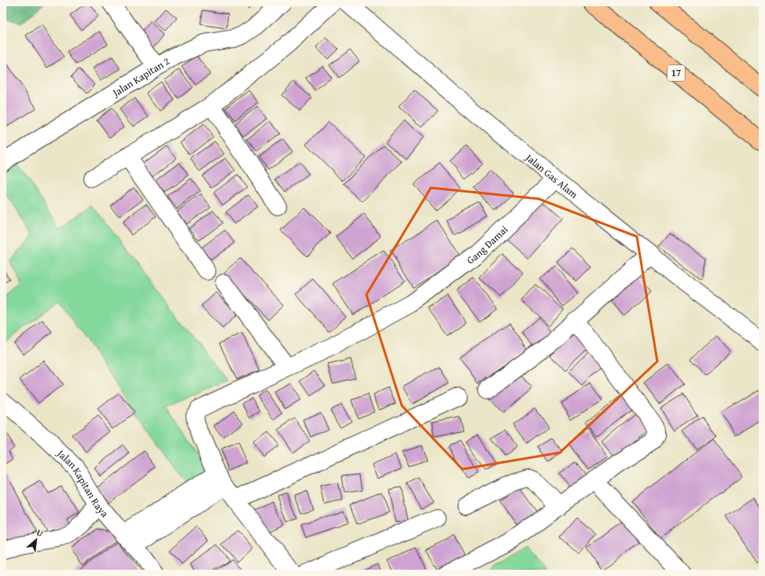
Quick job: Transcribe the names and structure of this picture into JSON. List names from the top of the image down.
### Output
{
  "streets": {
    "highway": ["17"],
    "street": [
      "Jalan Kapitan 2",
      "Jalan Gas Alam",
      "Gang Damai",
      "Jalan Kapitan Raya"
    ]
  },
  "crossings": [
    ["Jalan Gas Alam", "Gang Damai"]
  ],
  "north": "top right"
}
